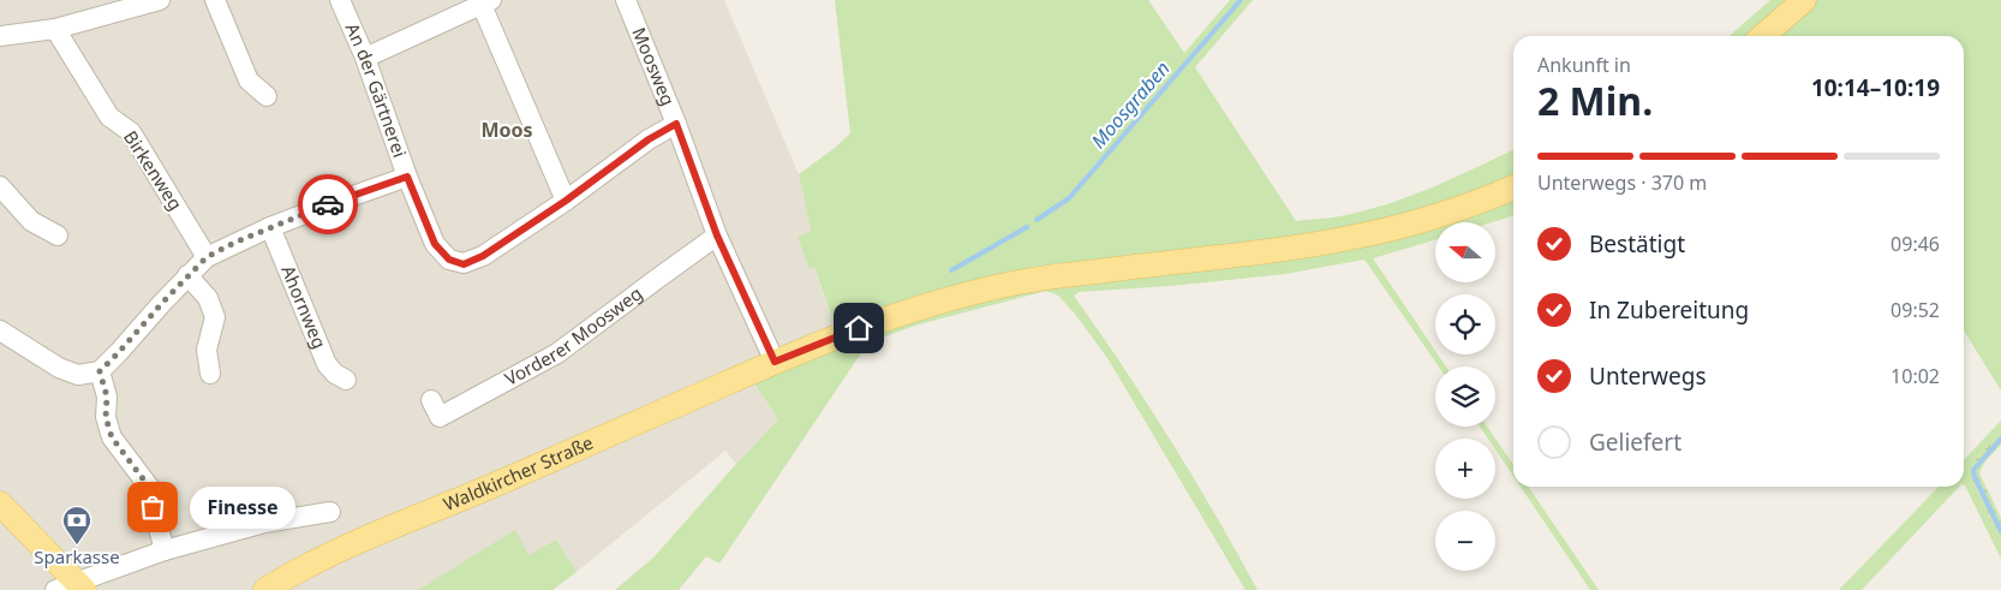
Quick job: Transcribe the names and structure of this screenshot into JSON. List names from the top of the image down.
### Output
{
  "streets": {
    "main road": ["Waldkircher Straße"],
    "street": [
      "Moosweg",
      "An der Gärtnerei",
      "Birkenweg",
      "Ahornweg",
      "Vorderer Moosweg"
    ]
  },
  "crossings": [
    ["Moosweg", "An der Gärtnerei"],
    ["Moosweg", "Vorderer Moosweg"]
  ],
  "districts": ["Moos"],
  "water": ["Moosgraben"],
  "places": {
    "other": ["Finesse"],
    "bank": ["Sparkasse"]
  },
  "north": "left",
  "page": {
    "heading": ["2 Min.", "Ankunft in", "10:14–10:19"],
    "bar": "Unterwegs · 370 m",
    "list": [
      ["Bestätigt", "09:46"],
      ["In Zubereitung", "09:52"],
      ["Unterwegs", "10:02"],
      "Geliefert"
    ],
    "map_buttons": ["+", "−"],
    "bubble": "Finesse"
  }
}
